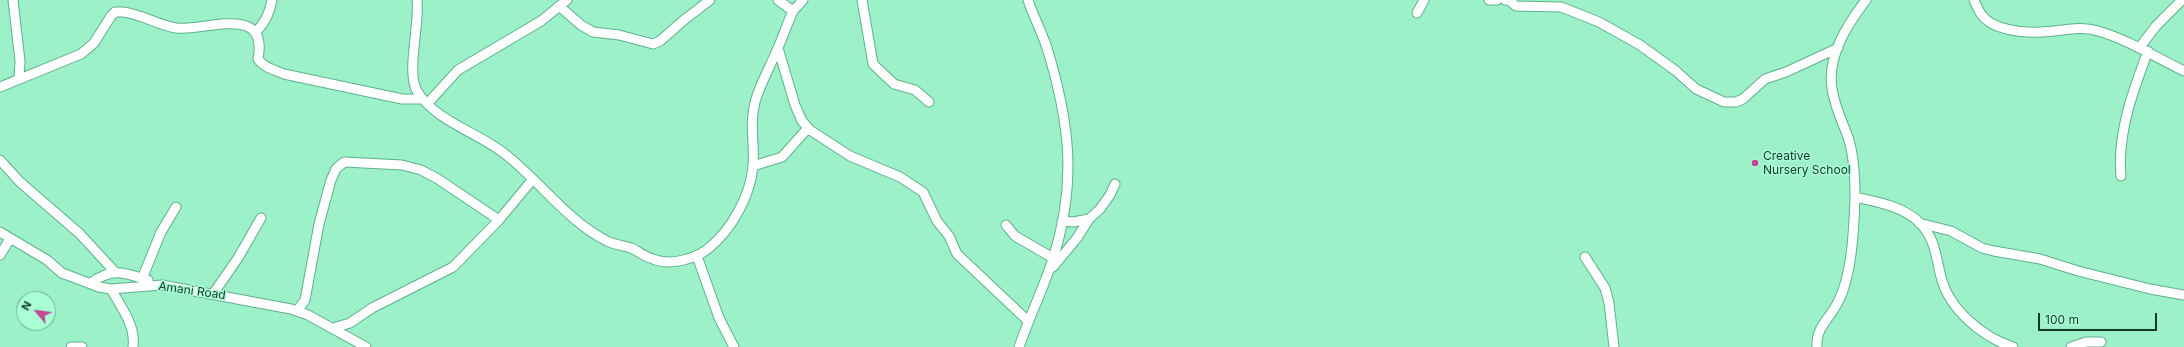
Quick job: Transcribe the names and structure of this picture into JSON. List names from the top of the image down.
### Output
{
  "streets": {
    "street": ["Amani Road"]
  },
  "places": ["Creative Nursery School"],
  "scale_bar": "100 m",
  "north": "top left"
}
